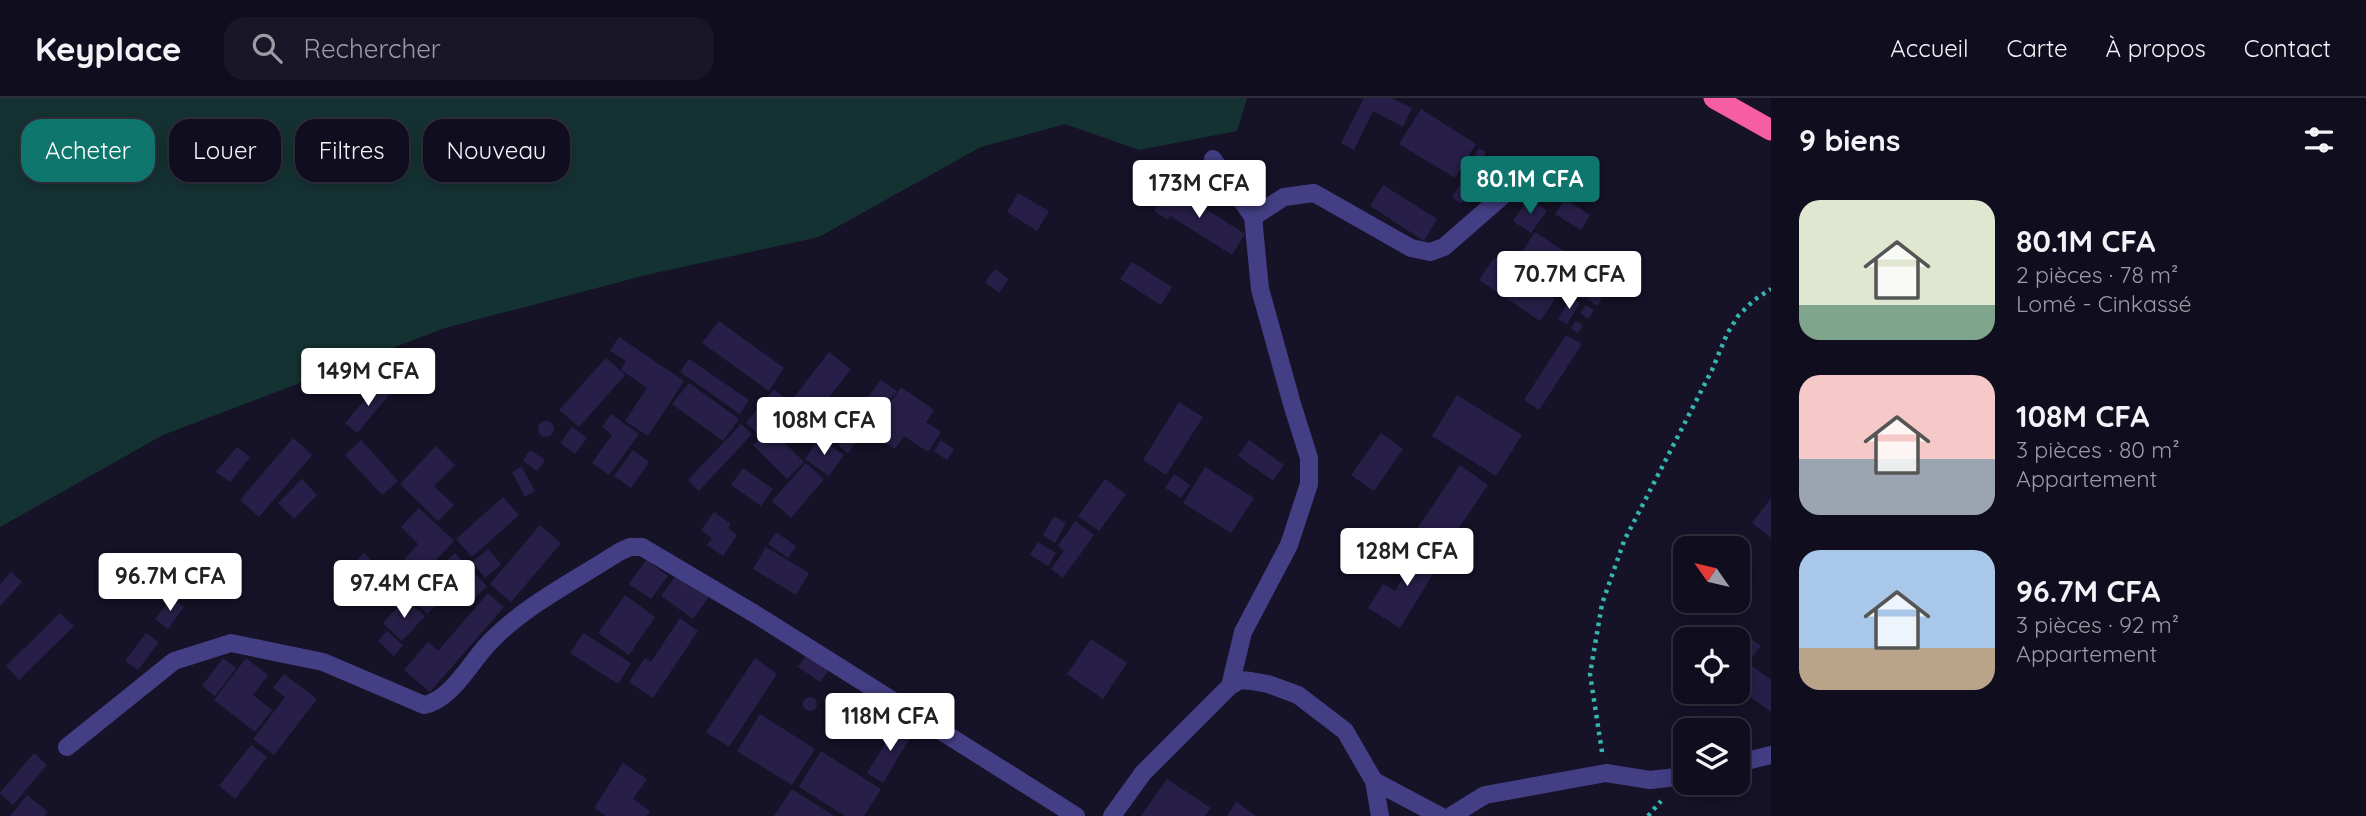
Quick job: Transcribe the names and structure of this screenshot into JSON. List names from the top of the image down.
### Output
{
  "north": "top left",
  "page": {
    "header": "Keyplace",
    "search": "Rechercher",
    "nav": [
      "Accueil",
      "Carte",
      "À propos",
      "Contact"
    ],
    "heading": "9 biens",
    "chip": [
      "Acheter",
      "Louer",
      "Filtres",
      "Nouveau"
    ],
    "price": [
      "80.1M CFA",
      "173M CFA",
      "70.7M CFA",
      "149M CFA",
      "108M CFA",
      "128M CFA",
      "96.7M CFA",
      "97.4M CFA",
      "118M CFA"
    ],
    "list": [
      {
        "name": "80.1M CFA",
        "note": "2 pièces · 78 m² · Lomé - Cinkassé"
      },
      {
        "name": "108M CFA",
        "note": "3 pièces · 80 m² · Appartement"
      },
      {
        "name": "96.7M CFA",
        "note": "3 pièces · 92 m² · Appartement"
      }
    ]
  }
}
